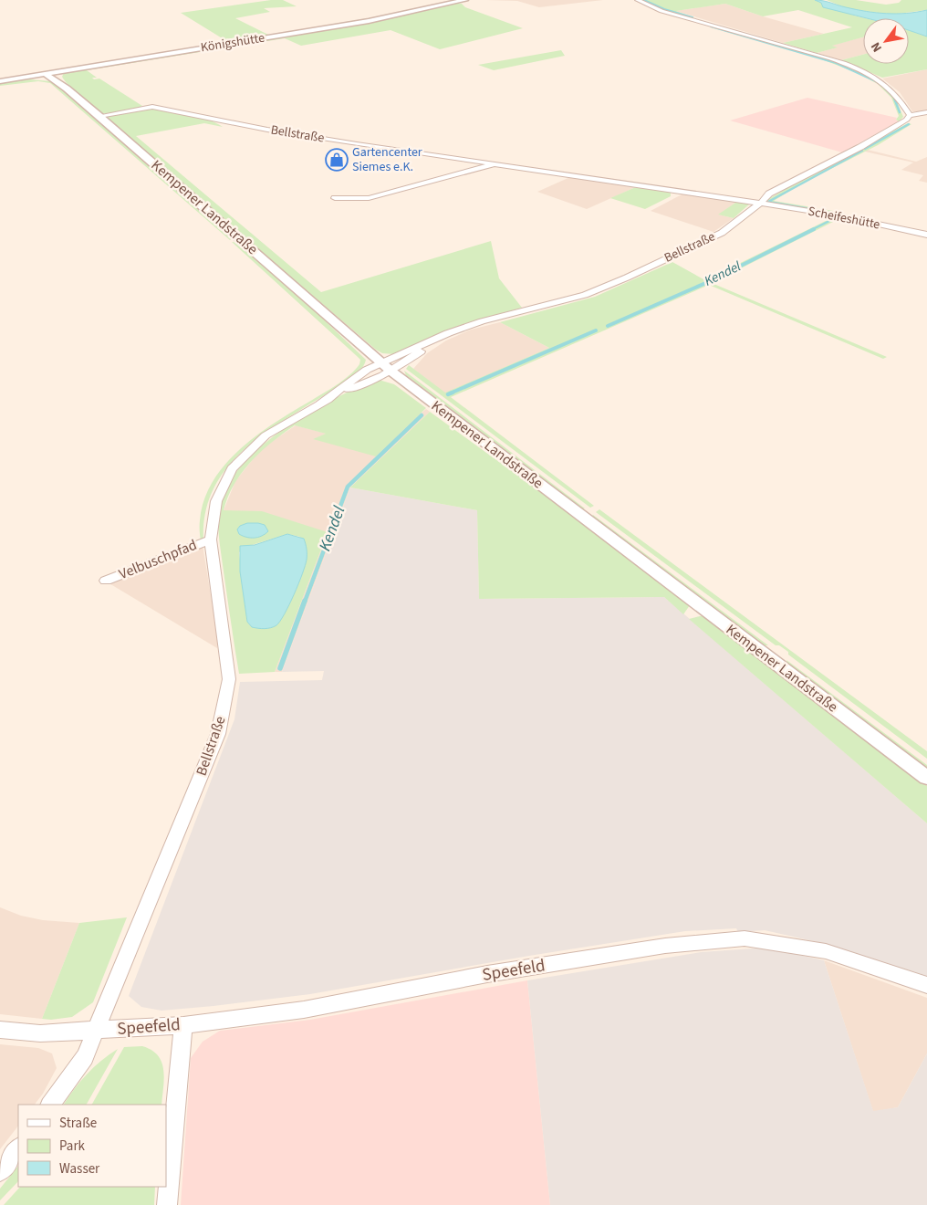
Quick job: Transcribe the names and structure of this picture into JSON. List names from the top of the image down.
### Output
{
  "streets": {
    "street": [
      "Königshütte",
      "Bellstraße",
      "Kempener Landstraße",
      "Scheifeshütte",
      "Velbuschpfad",
      "Speefeld"
    ]
  },
  "crossings": [
    ["Königshütte", "Kempener Landstraße"],
    ["Bellstraße", "Kempener Landstraße"],
    ["Bellstraße", "Scheifeshütte"],
    ["Bellstraße", "Velbuschpfad"],
    ["Bellstraße", "Speefeld"]
  ],
  "water": ["Kendel"],
  "places": {
    "shop": ["Gartencenter Siemes e.K."]
  },
  "legend": ["Straße", "Park", "Wasser"],
  "north": "bottom left"
}
